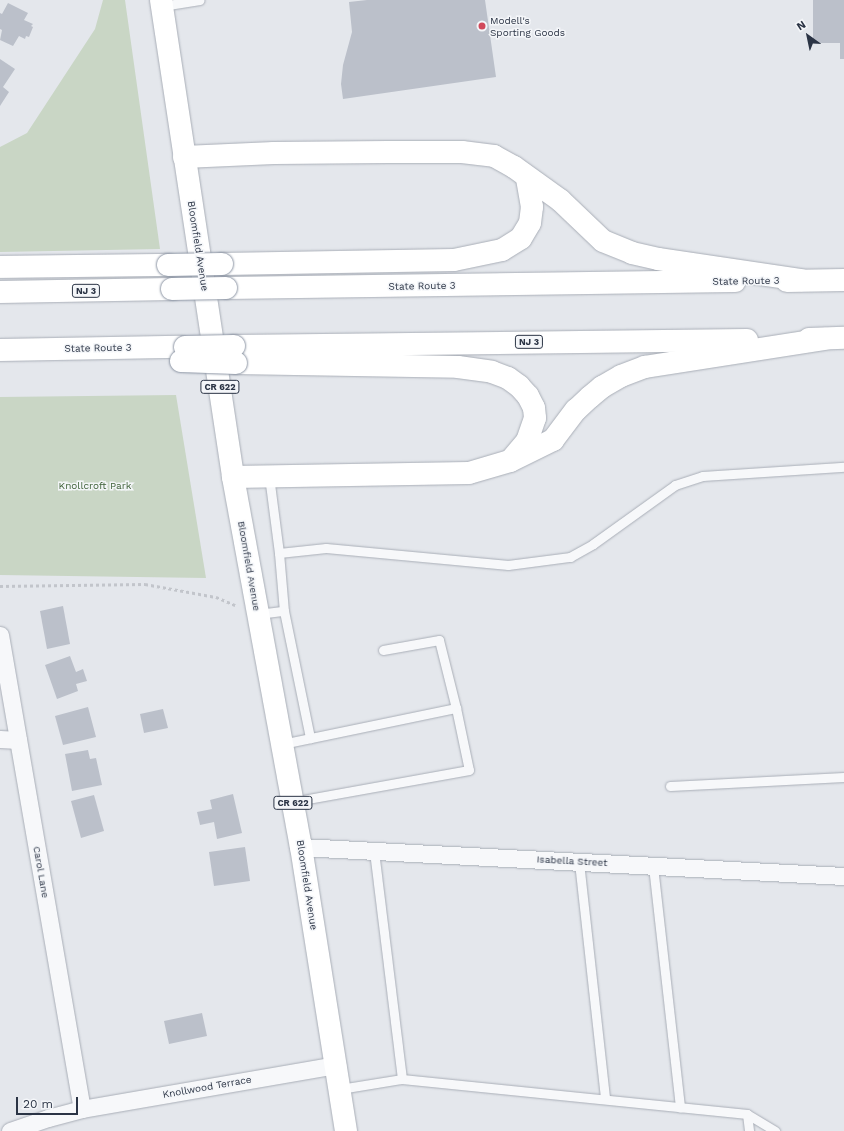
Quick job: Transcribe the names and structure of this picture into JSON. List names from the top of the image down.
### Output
{
  "streets": {
    "main road": [
      "Bloomfield Avenue",
      "State Route 3",
      "NJ 3",
      "CR 622"
    ],
    "street": ["Isabella Street", "Carol Lane", "Knollwood Terrace"]
  },
  "crossings": [
    ["Bloomfield Avenue", "Isabella Street"],
    ["Bloomfield Avenue", "Knollwood Terrace"],
    ["Carol Lane", "Knollwood Terrace"]
  ],
  "parks": ["Knollcroft Park"],
  "places": ["Modell's Sporting Goods"],
  "scale_bar": "20 m",
  "north": "top left"
}
